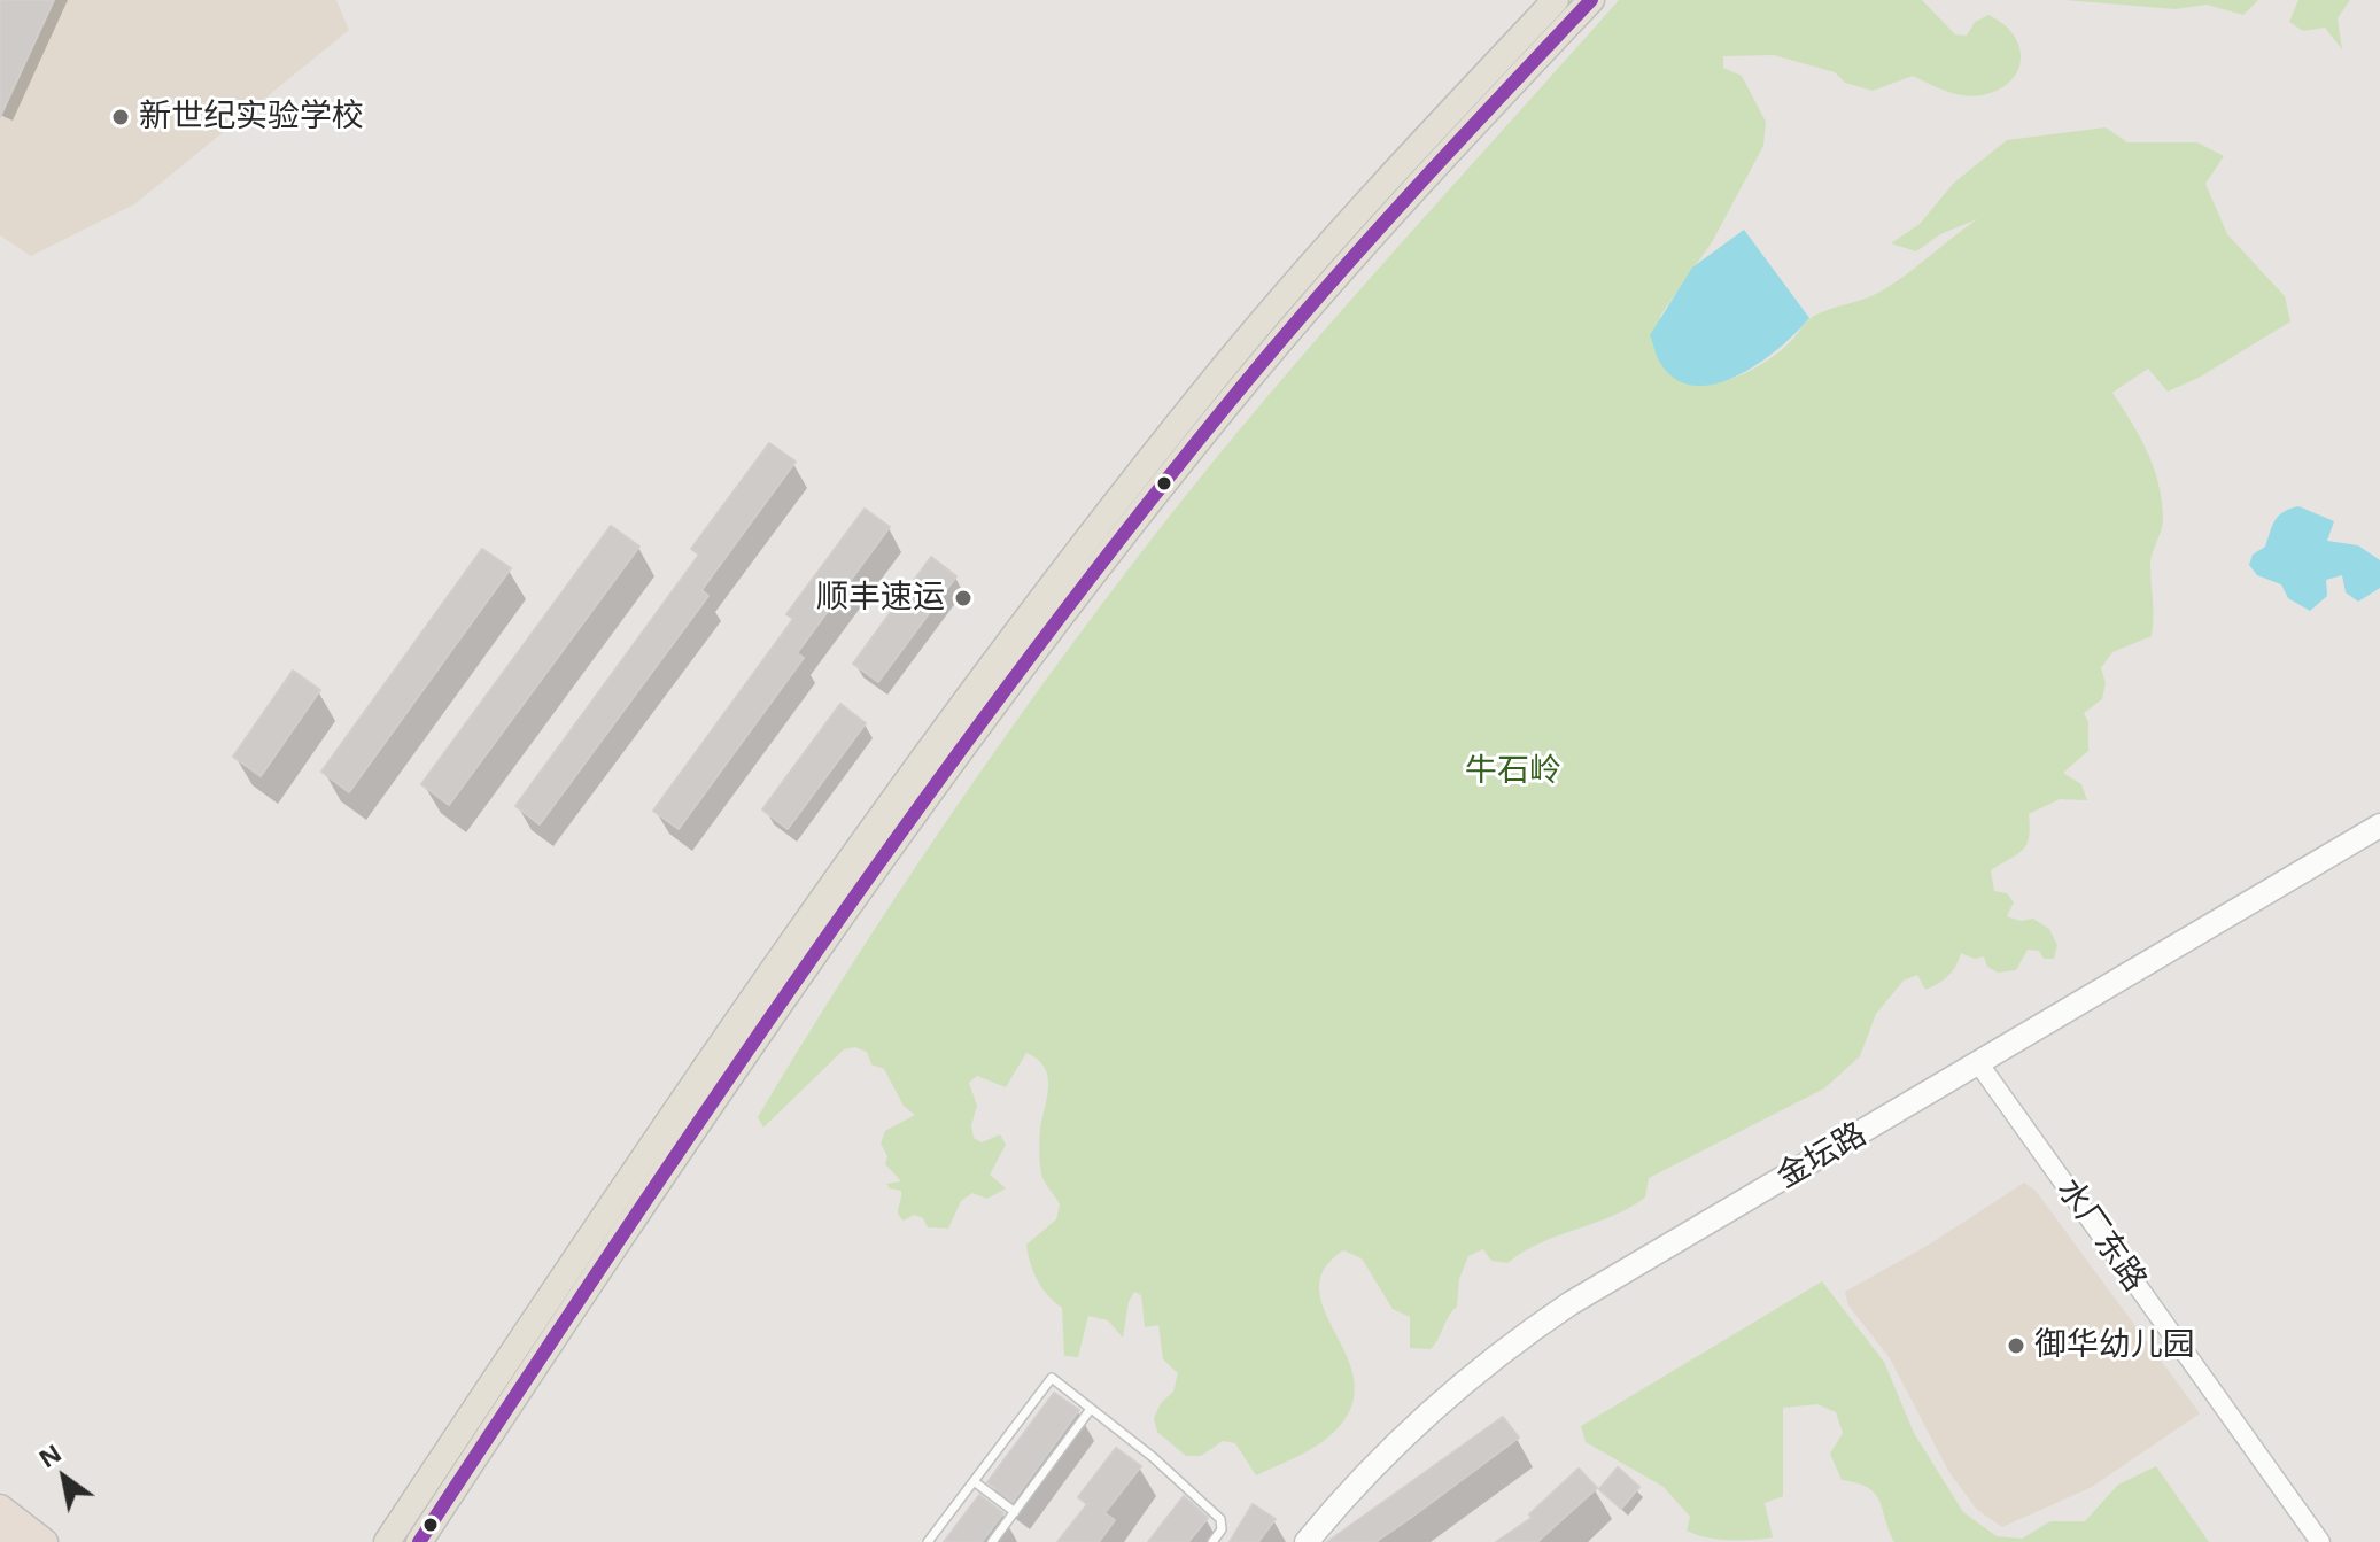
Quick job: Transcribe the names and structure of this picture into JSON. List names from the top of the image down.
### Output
{
  "streets": {
    "main road": ["金坛路"],
    "street": ["水厂东路"]
  },
  "crossings": [
    ["金坛路", "水厂东路"]
  ],
  "parks": ["牛石岭"],
  "places": ["新世纪实验学校", "顺丰速运", "御华幼儿园"],
  "north": "top left"
}
